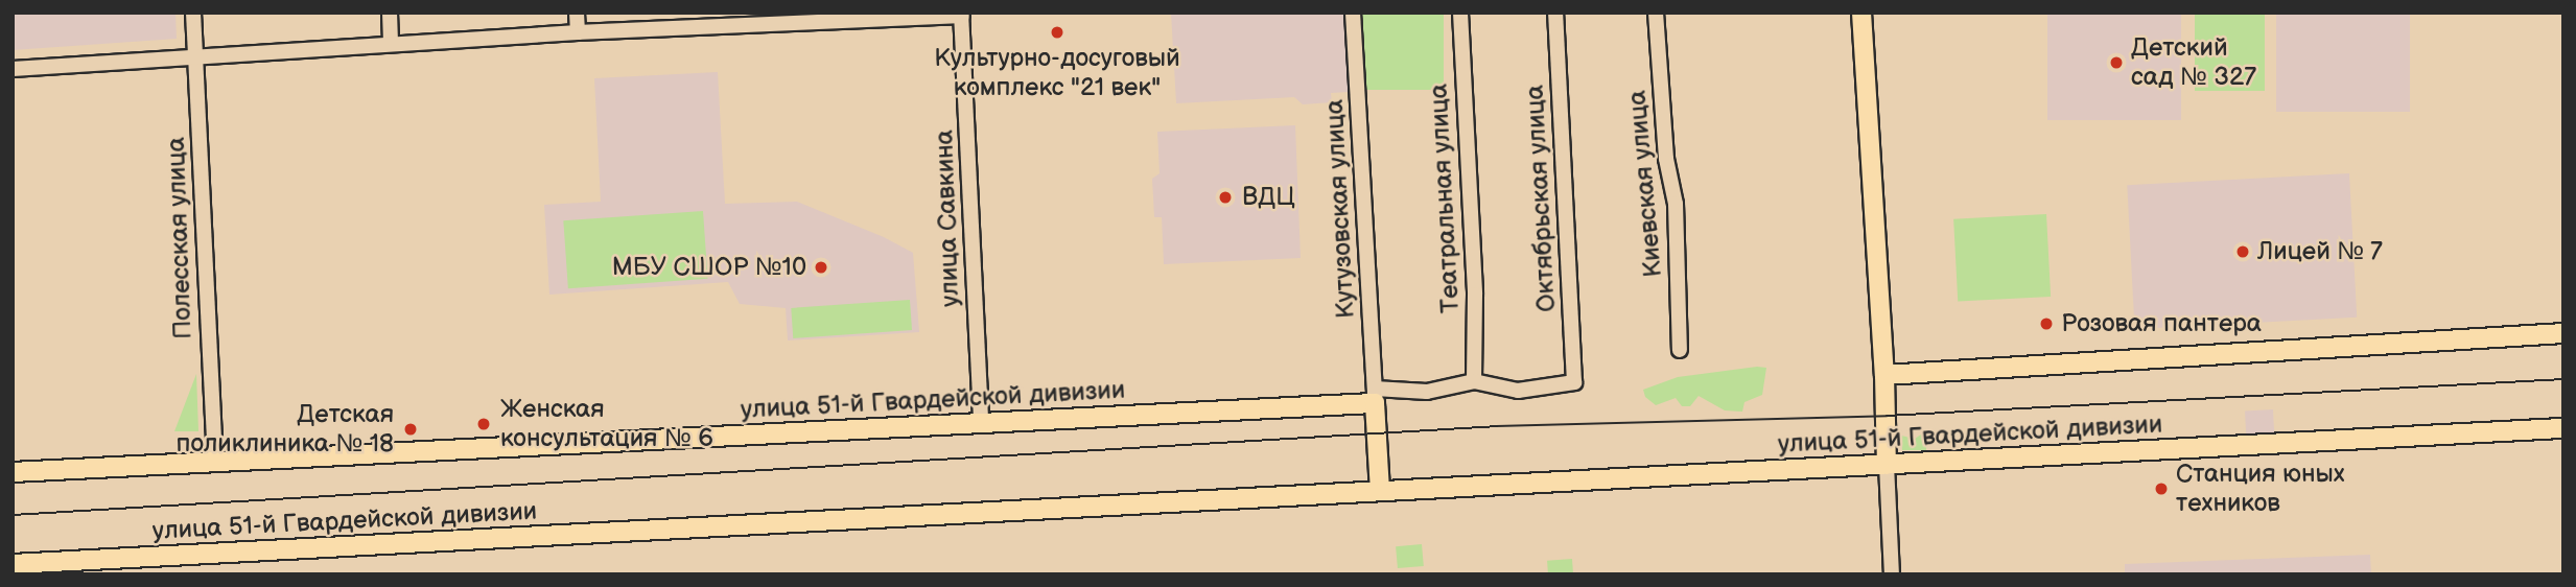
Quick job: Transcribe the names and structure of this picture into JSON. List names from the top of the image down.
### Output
{
  "streets": {
    "main road": ["улица 51-й Гвардейской дивизии"],
    "street": [
      "Киевская улица",
      "Театральная улица",
      "Октябрьская улица",
      "Кутузовская улица",
      "улица Савкина",
      "Полесская улица"
    ]
  },
  "crossings": [
    ["Театральная улица", "Октябрьская улица"],
    ["Кутузовская улица", "улица 51-й Гвардейской дивизии"],
    ["улица Савкина", "улица 51-й Гвардейской дивизии"],
    ["Полесская улица", "улица 51-й Гвардейской дивизии"]
  ],
  "places": [
    "Культурно-досуговый комплекс \"21 век\"",
    "Детский сад № 327",
    "ВДЦ",
    "Лицей № 7",
    "МБУ СШОР №10",
    "Розовая пантера",
    "Женская консультация № 6",
    "Детская поликлиника № 18",
    "Станция юных техников"
  ]
}
